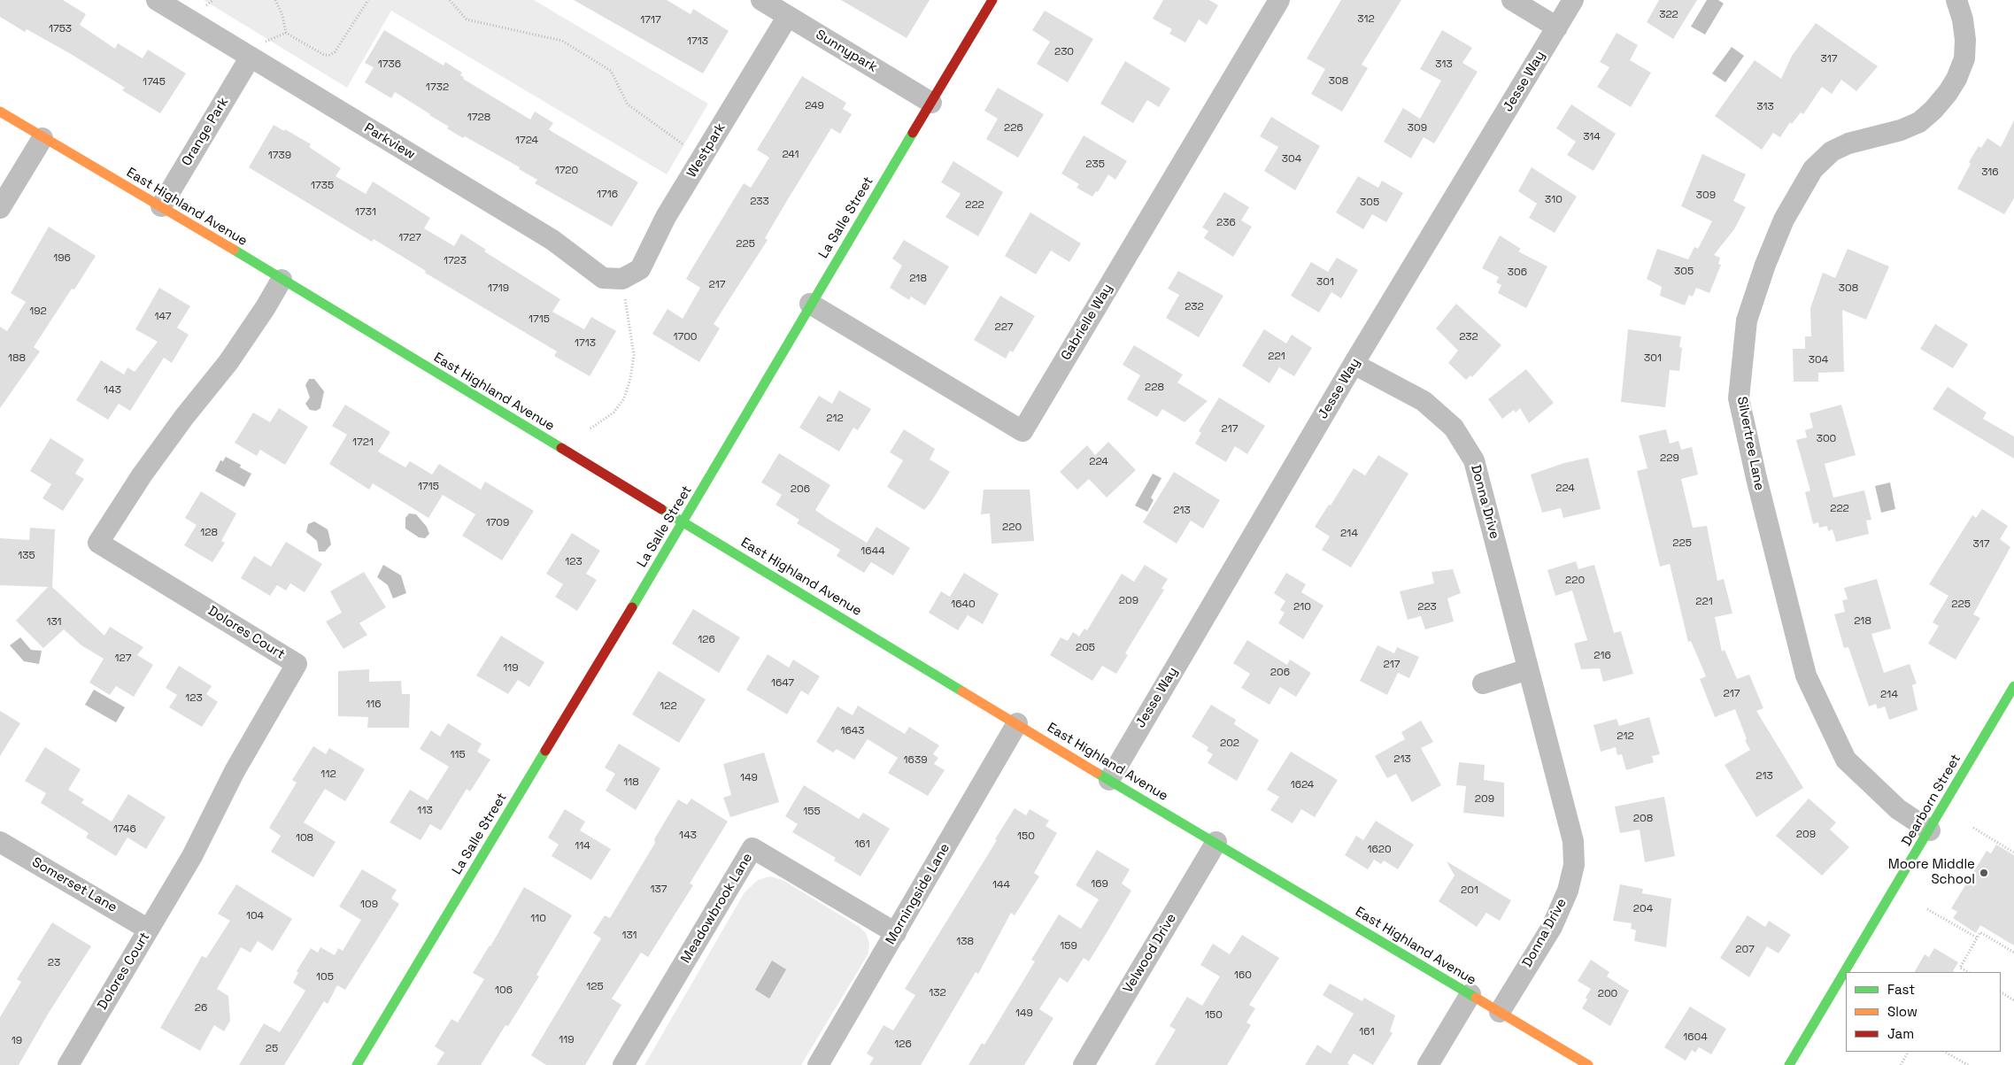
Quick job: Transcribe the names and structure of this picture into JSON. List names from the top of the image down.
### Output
{
  "streets": {
    "street": [
      "Sunnypark",
      "Jesse Way",
      "Orange Park",
      "Parkview",
      "Westpark",
      "East Highland Avenue",
      "La Salle Street",
      "Gabrielle Way",
      "Silvertree Lane",
      "Donna Drive",
      "Dolores Court",
      "Dearborn Street",
      "Somerset Lane",
      "Morningside Lane",
      "Meadowbrook Lane",
      "Velwood Drive"
    ]
  },
  "crossings": [
    ["Sunnypark", "Westpark"],
    ["Sunnypark", "La Salle Street"],
    ["Jesse Way", "East Highland Avenue"],
    ["Jesse Way", "Donna Drive"],
    ["Orange Park", "Parkview"],
    ["Orange Park", "East Highland Avenue"],
    ["Parkview", "Westpark"],
    ["East Highland Avenue", "La Salle Street"],
    ["East Highland Avenue", "Donna Drive"],
    ["East Highland Avenue", "Dolores Court"],
    ["East Highland Avenue", "Morningside Lane"],
    ["East Highland Avenue", "Velwood Drive"],
    ["La Salle Street", "Gabrielle Way"],
    ["Silvertree Lane", "Dearborn Street"],
    ["Dolores Court", "Somerset Lane"],
    ["Morningside Lane", "Meadowbrook Lane"]
  ],
  "places": ["Moore Middle School"],
  "house_numbers": [
    "322",
    "312",
    "1717",
    "1753",
    "1713",
    "230",
    "317",
    "1736",
    "313",
    "308",
    "1745",
    "1732",
    "249",
    "313",
    "1728",
    "226",
    "309",
    "314",
    "1724",
    "241",
    "1739",
    "304",
    "235",
    "1720",
    "316",
    "1735",
    "1716",
    "309",
    "310",
    "233",
    "305",
    "222",
    "1731",
    "236",
    "1727",
    "225",
    "196",
    "1723",
    "305",
    "306",
    "218",
    "301",
    "217",
    "1719",
    "308",
    "232",
    "192",
    "147",
    "1715",
    "227",
    "1700",
    "232",
    "1713",
    "221",
    "188",
    "301",
    "304",
    "228",
    "143",
    "212",
    "217",
    "300",
    "1721",
    "229",
    "224",
    "1715",
    "224",
    "206",
    "222",
    "213",
    "1709",
    "220",
    "128",
    "214",
    "225",
    "317",
    "1644",
    "135",
    "123",
    "220",
    "209",
    "221",
    "1640",
    "225",
    "210",
    "223",
    "218",
    "131",
    "126",
    "205",
    "216",
    "127",
    "217",
    "119",
    "206",
    "1647",
    "217",
    "214",
    "123",
    "116",
    "122",
    "1643",
    "212",
    "202",
    "115",
    "213",
    "1639",
    "112",
    "213",
    "149",
    "118",
    "1624",
    "209",
    "113",
    "155",
    "208",
    "1746",
    "209",
    "143",
    "150",
    "108",
    "161",
    "114",
    "1620",
    "169",
    "144",
    "137",
    "201",
    "109",
    "204",
    "104",
    "110",
    "131",
    "138",
    "159",
    "207",
    "23",
    "160",
    "105",
    "125",
    "106",
    "132",
    "200",
    "26",
    "149",
    "150",
    "161",
    "1604",
    "119",
    "19",
    "126",
    "25"
  ],
  "legend": ["Fast", "Slow", "Jam"]
}
